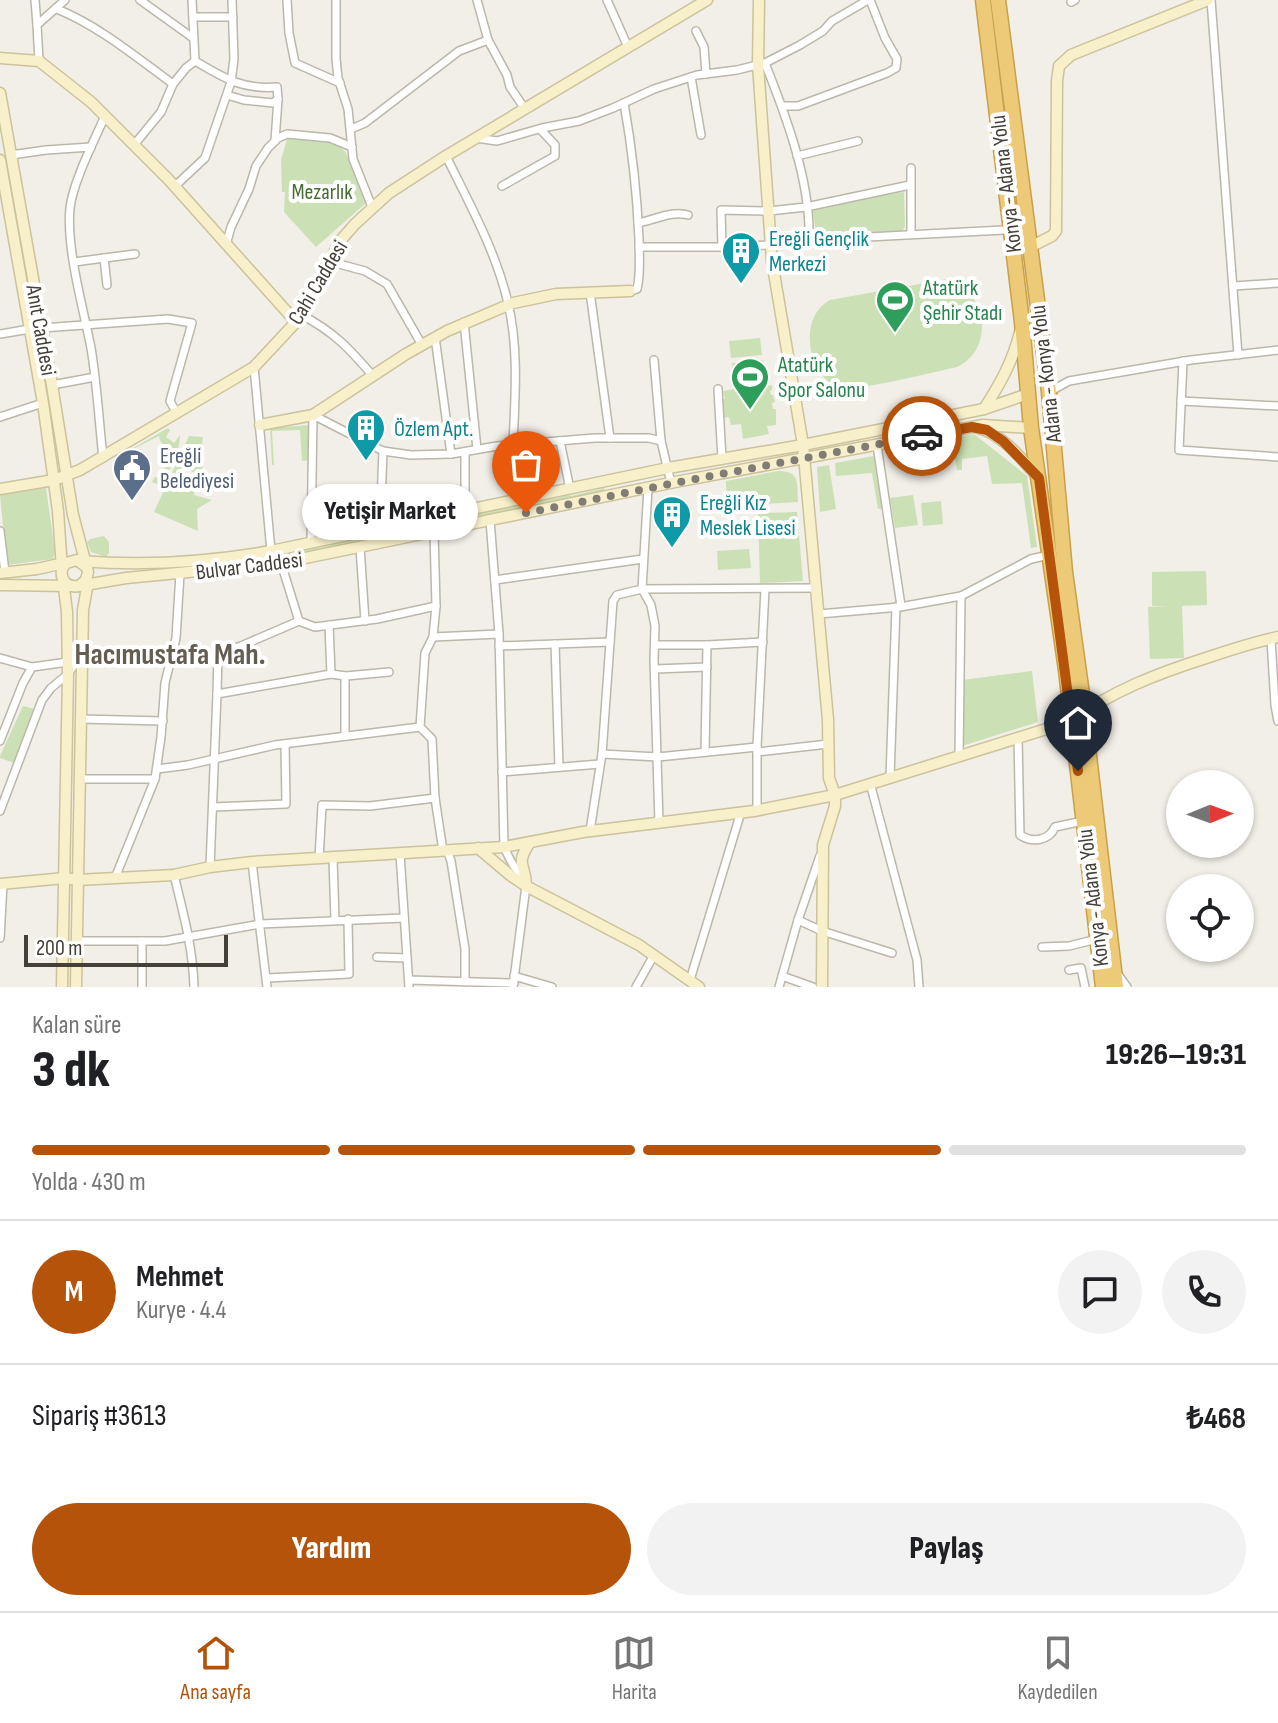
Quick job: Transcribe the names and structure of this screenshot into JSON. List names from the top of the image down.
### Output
{
  "streets": {
    "highway": ["Konya - Adana Yolu", "Adana - Konya Yolu"],
    "main road": ["Cahi Caddesi", "Anıt Caddesi", "Bulvar Caddesi"]
  },
  "crossings": [
    ["Konya - Adana Yolu", "Adana - Konya Yolu"],
    ["Konya - Adana Yolu", "Bulvar Caddesi"],
    ["Cahi Caddesi", "Anıt Caddesi"],
    ["Anıt Caddesi", "Bulvar Caddesi"]
  ],
  "districts": ["Hacımustafa Mah."],
  "parks": ["Mezarlık"],
  "places": {
    "building": ["Ereğli Gençlik Merkezi", "Özlem Apt.", "Ereğli Kız Meslek Lisesi"],
    "sports": ["Atatürk Şehir Stadı", "Atatürk Spor Salonu"],
    "public building": ["Ereğli Belediyesi"],
    "other": ["Yetişir Market"]
  },
  "scale_bar": "200 m",
  "north": "right",
  "page": {
    "bubble": "Yetişir Market",
    "scale": "200 m",
    "heading": ["3 dk", "Kalan süre", "19:26–19:31"],
    "panel": [
      "Mehmet",
      "Kurye · 4.4",
      "Sipariş #3613",
      "₺468"
    ],
    "bar": "Yolda · 430 m",
    "round": "M",
    "buttons": ["Yardım", "Paylaş"],
    "tabs": ["Ana sayfa", "Harita", "Kaydedilen"]
  }
}
